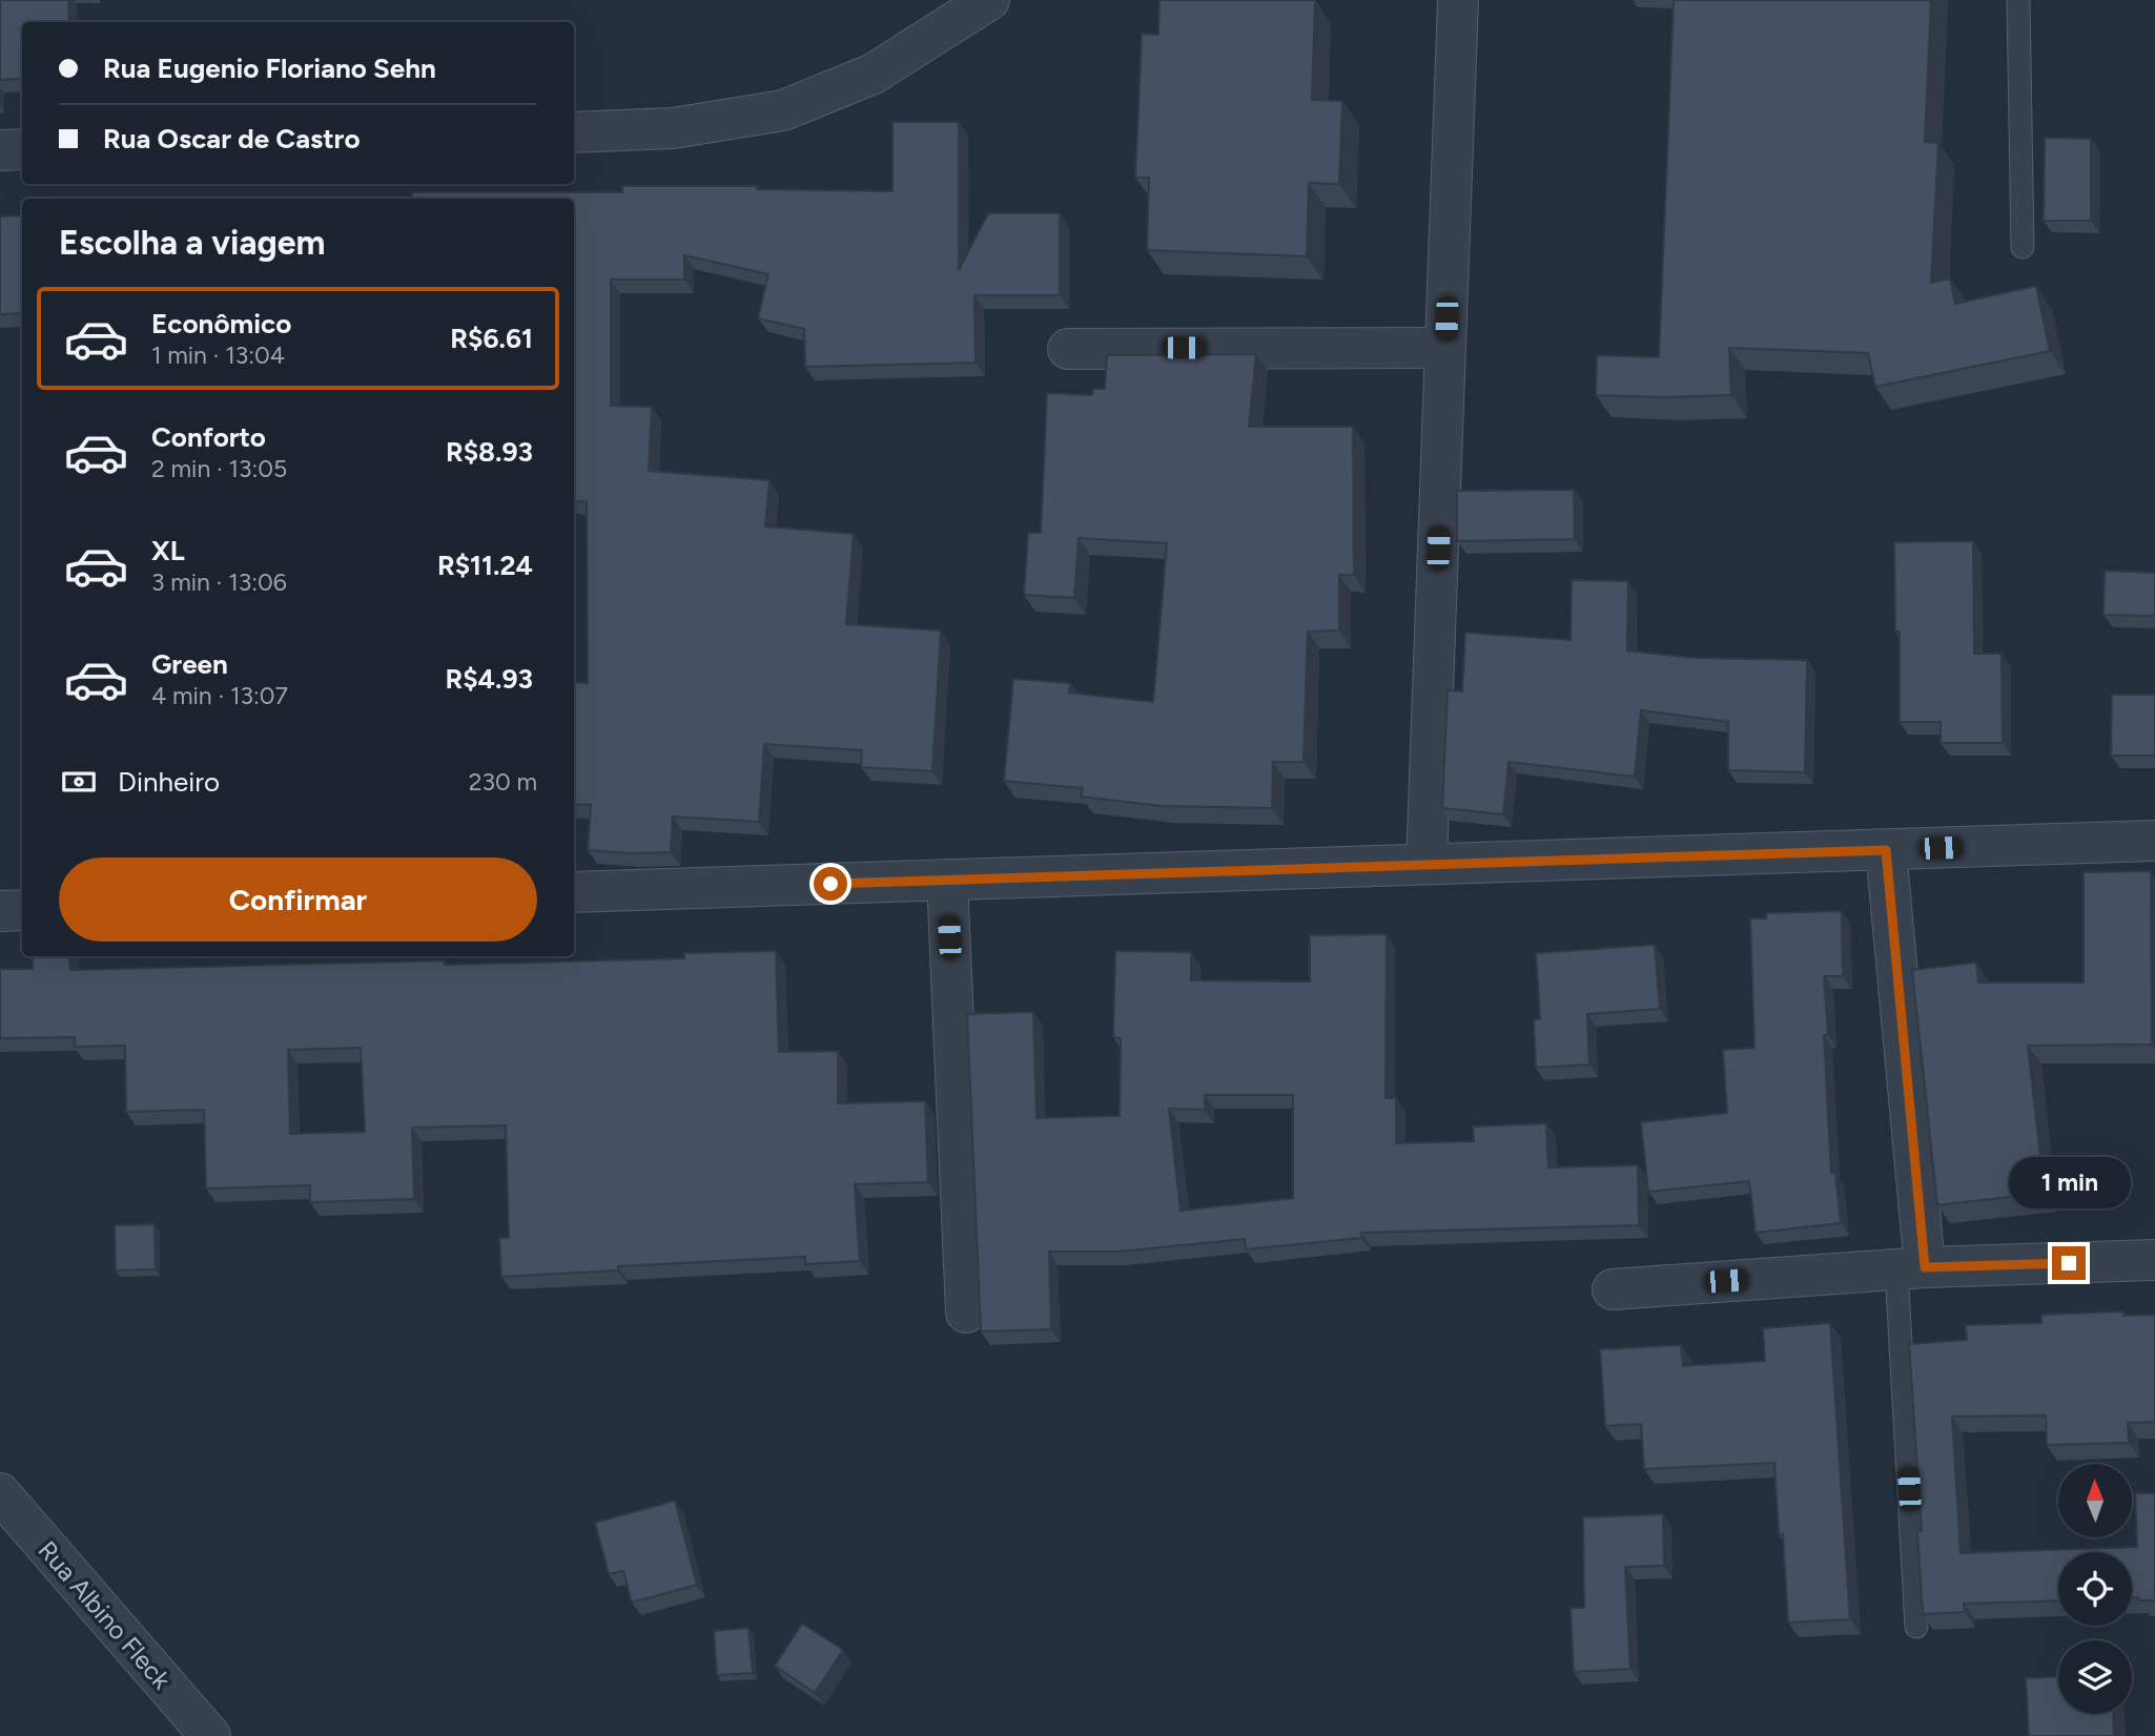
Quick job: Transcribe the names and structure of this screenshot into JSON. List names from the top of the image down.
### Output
{
  "streets": {
    "street": ["Rua Albino Fleck"]
  },
  "north": "top",
  "page": {
    "banner": ["Rua Eugenio Floriano Sehn", "Rua Oscar de Castro"],
    "heading": "Escolha a viagem",
    "list": [
      {
        "name": "Econômico",
        "note": "1 min · 13:04",
        "value": "R$6.61"
      },
      {
        "name": "Conforto",
        "note": "2 min · 13:05",
        "value": "R$8.93"
      },
      {
        "name": "XL",
        "note": "3 min · 13:06",
        "value": "R$11.24"
      },
      {
        "name": "Green",
        "note": "4 min · 13:07",
        "value": "R$4.93"
      }
    ],
    "pay": ["Dinheiro", "230 m"],
    "buttons": "Confirmar",
    "bubble": "1 min"
  }
}
